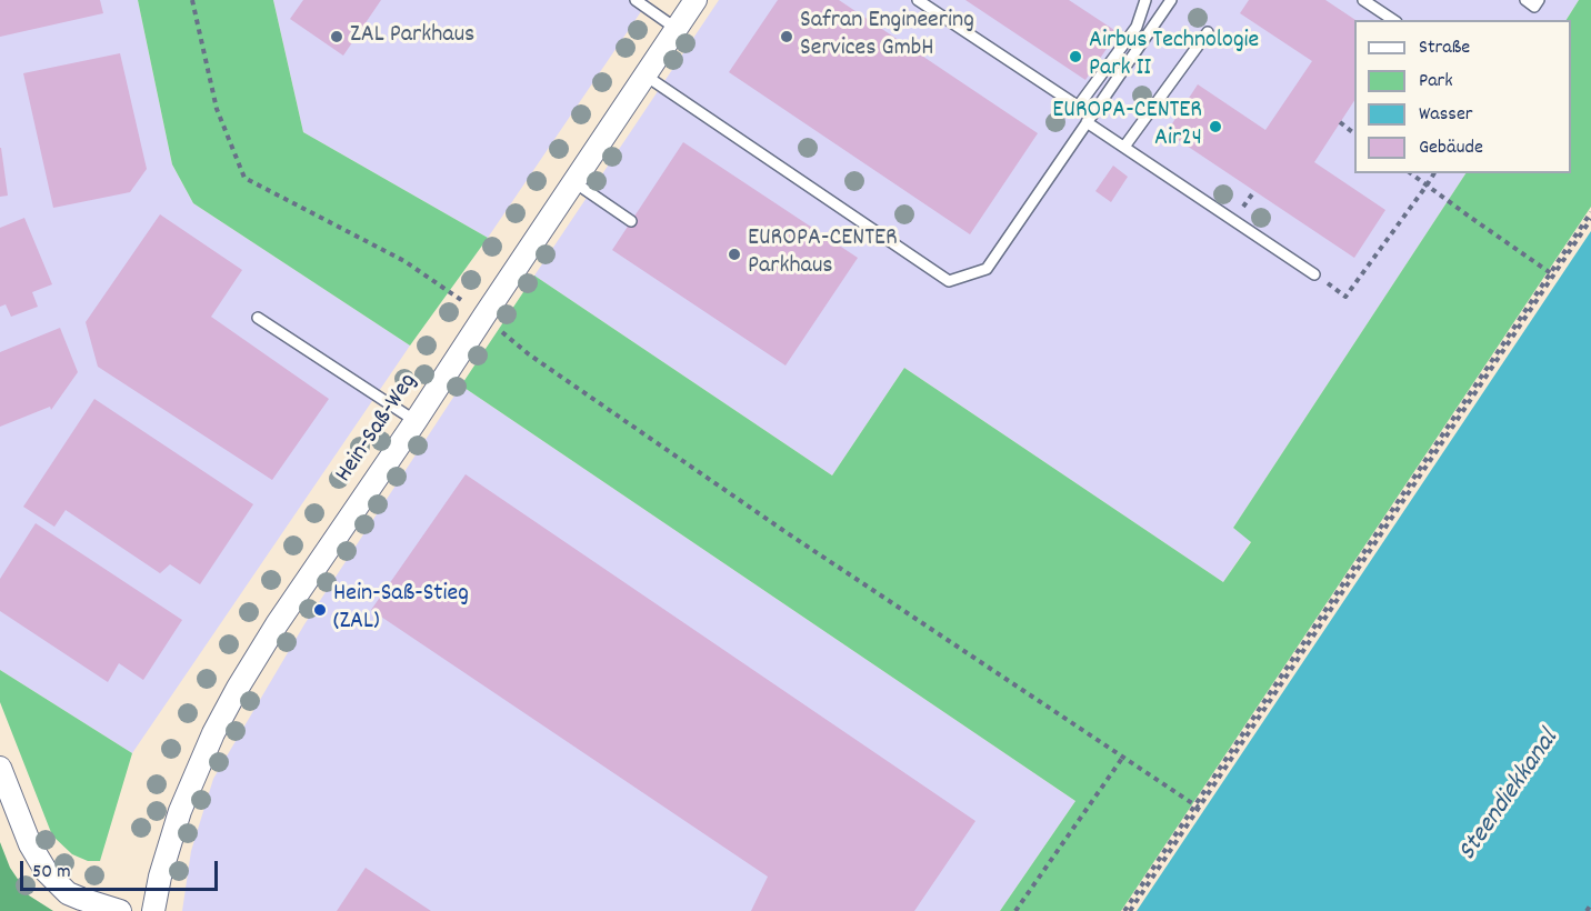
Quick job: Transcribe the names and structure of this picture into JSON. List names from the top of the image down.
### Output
{
  "streets": {
    "street": ["Hein-Saß-Weg"]
  },
  "water": ["Steendiekkanal"],
  "places": [
    "ZAL Parkhaus",
    "Safran Engineering Services GmbH",
    "Airbus Technologie Park II",
    "EUROPA-CENTER Air24",
    "EUROPA-CENTER Parkhaus",
    "Hein-Saß-Stieg (ZAL)"
  ],
  "legend": [
    "Straße",
    "Park",
    "Wasser",
    "Gebäude"
  ],
  "scale_bar": "50 m"
}
